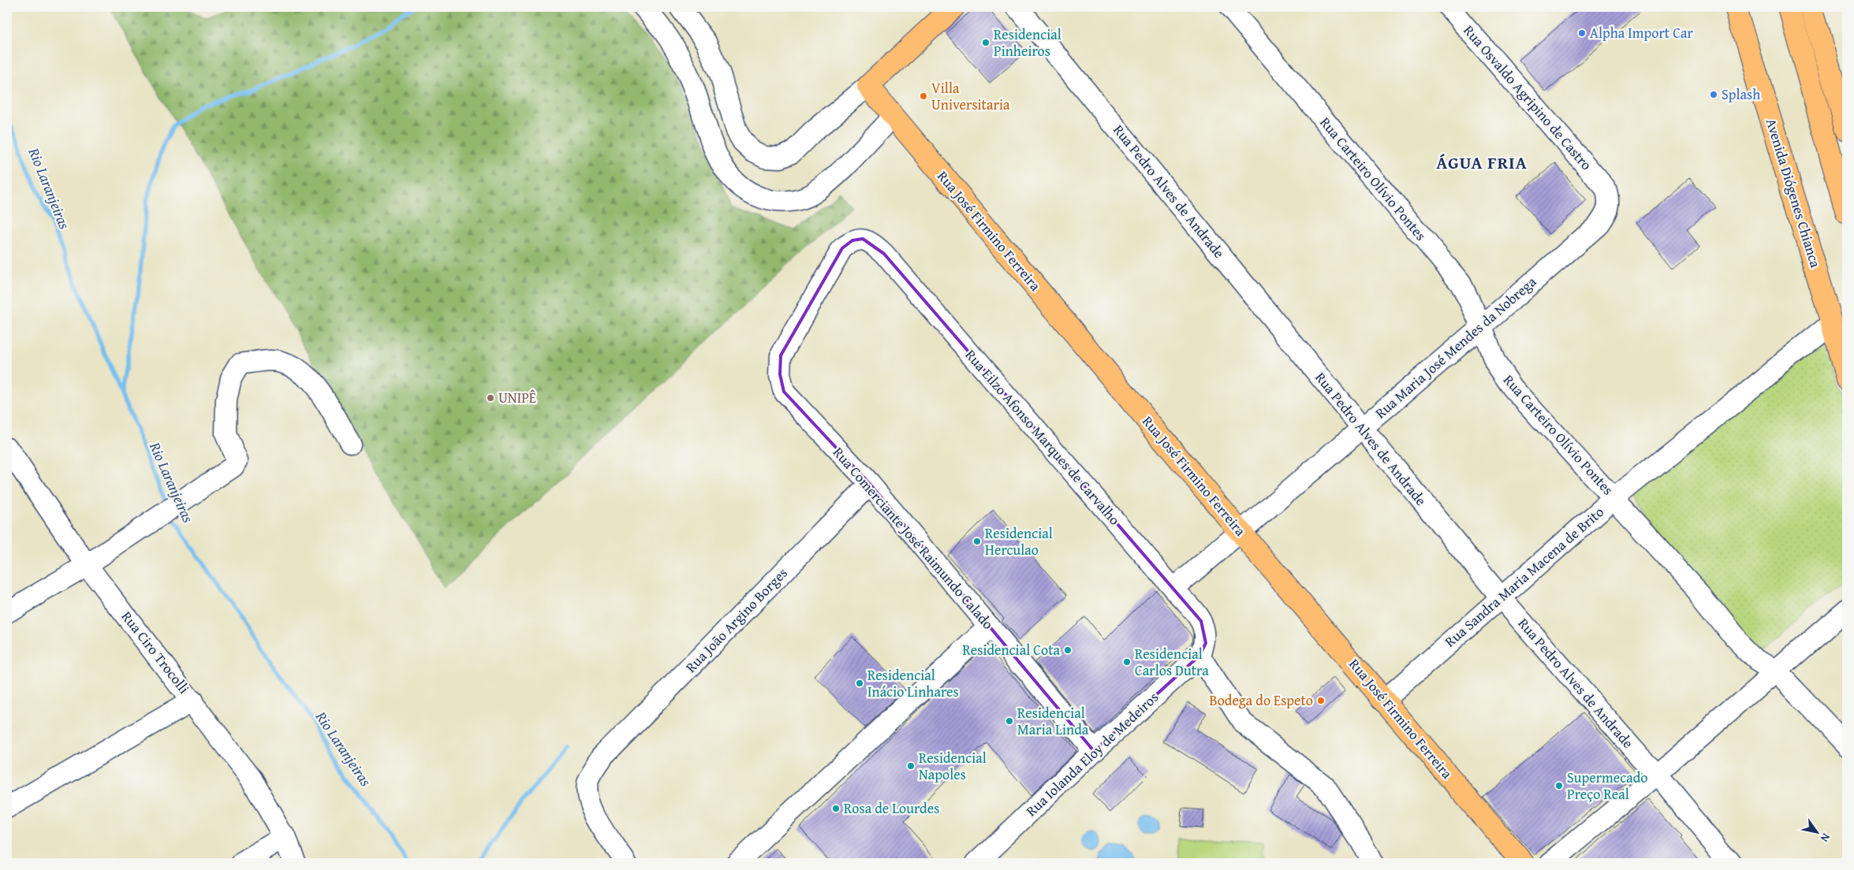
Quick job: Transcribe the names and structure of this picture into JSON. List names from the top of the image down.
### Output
{
  "streets": {
    "main road": ["Avenida Diógenes Chianca", "Rua José Firmino Ferreira"],
    "street": [
      "Rua Osvaldo Agripino de Castro",
      "Rua Carteiro Olívio Pontes",
      "Rua Pedro Alves de Andrade",
      "Rua Maria José Mendes da Nobrega",
      "Rua Eilzo Afonso Marques de Carvalho",
      "Rua Comerciante José Raimundo Calado",
      "Rua Sandra Maria Macena de Brito",
      "Rua João Argino Borges",
      "Rua Ciro Trocolli",
      "Rua Iolanda Eloy de Medeiros"
    ]
  },
  "crossings": [
    ["Rua Osvaldo Agripino de Castro", "Rua Maria José Mendes da Nobrega"],
    ["Rua Carteiro Olívio Pontes", "Rua Maria José Mendes da Nobrega"],
    ["Rua Carteiro Olívio Pontes", "Rua Sandra Maria Macena de Brito"],
    ["Rua Pedro Alves de Andrade", "Rua Maria José Mendes da Nobrega"],
    ["Rua Pedro Alves de Andrade", "Rua Sandra Maria Macena de Brito"],
    ["Avenida Diógenes Chianca", "Rua Sandra Maria Macena de Brito"],
    ["Rua José Firmino Ferreira", "Rua Maria José Mendes da Nobrega"],
    ["Rua José Firmino Ferreira", "Rua Sandra Maria Macena de Brito"],
    ["Rua Maria José Mendes da Nobrega", "Rua Eilzo Afonso Marques de Carvalho"],
    ["Rua Eilzo Afonso Marques de Carvalho", "Rua Comerciante José Raimundo Calado"],
    ["Rua Eilzo Afonso Marques de Carvalho", "Rua Iolanda Eloy de Medeiros"],
    ["Rua Comerciante José Raimundo Calado", "Rua João Argino Borges"],
    ["Rua Comerciante José Raimundo Calado", "Rua Iolanda Eloy de Medeiros"]
  ],
  "districts": ["ÁGUA FRIA"],
  "water": ["Rio Laranjeiras"],
  "places": [
    "Alpha Import Car",
    "Residencial Pinheiros",
    "Splash",
    "Villa Universitaria",
    "UNIPÊ",
    "Residencial Herculao",
    "Residencial Cota",
    "Residencial Carlos Dutra",
    "Residencial Inácio Linhares",
    "Bodega do Espeto",
    "Residencial Maria Linda",
    "Residencial Napoles",
    "Supermecado Preço Real",
    "Rosa de Lourdes"
  ],
  "north": "bottom right"
}
